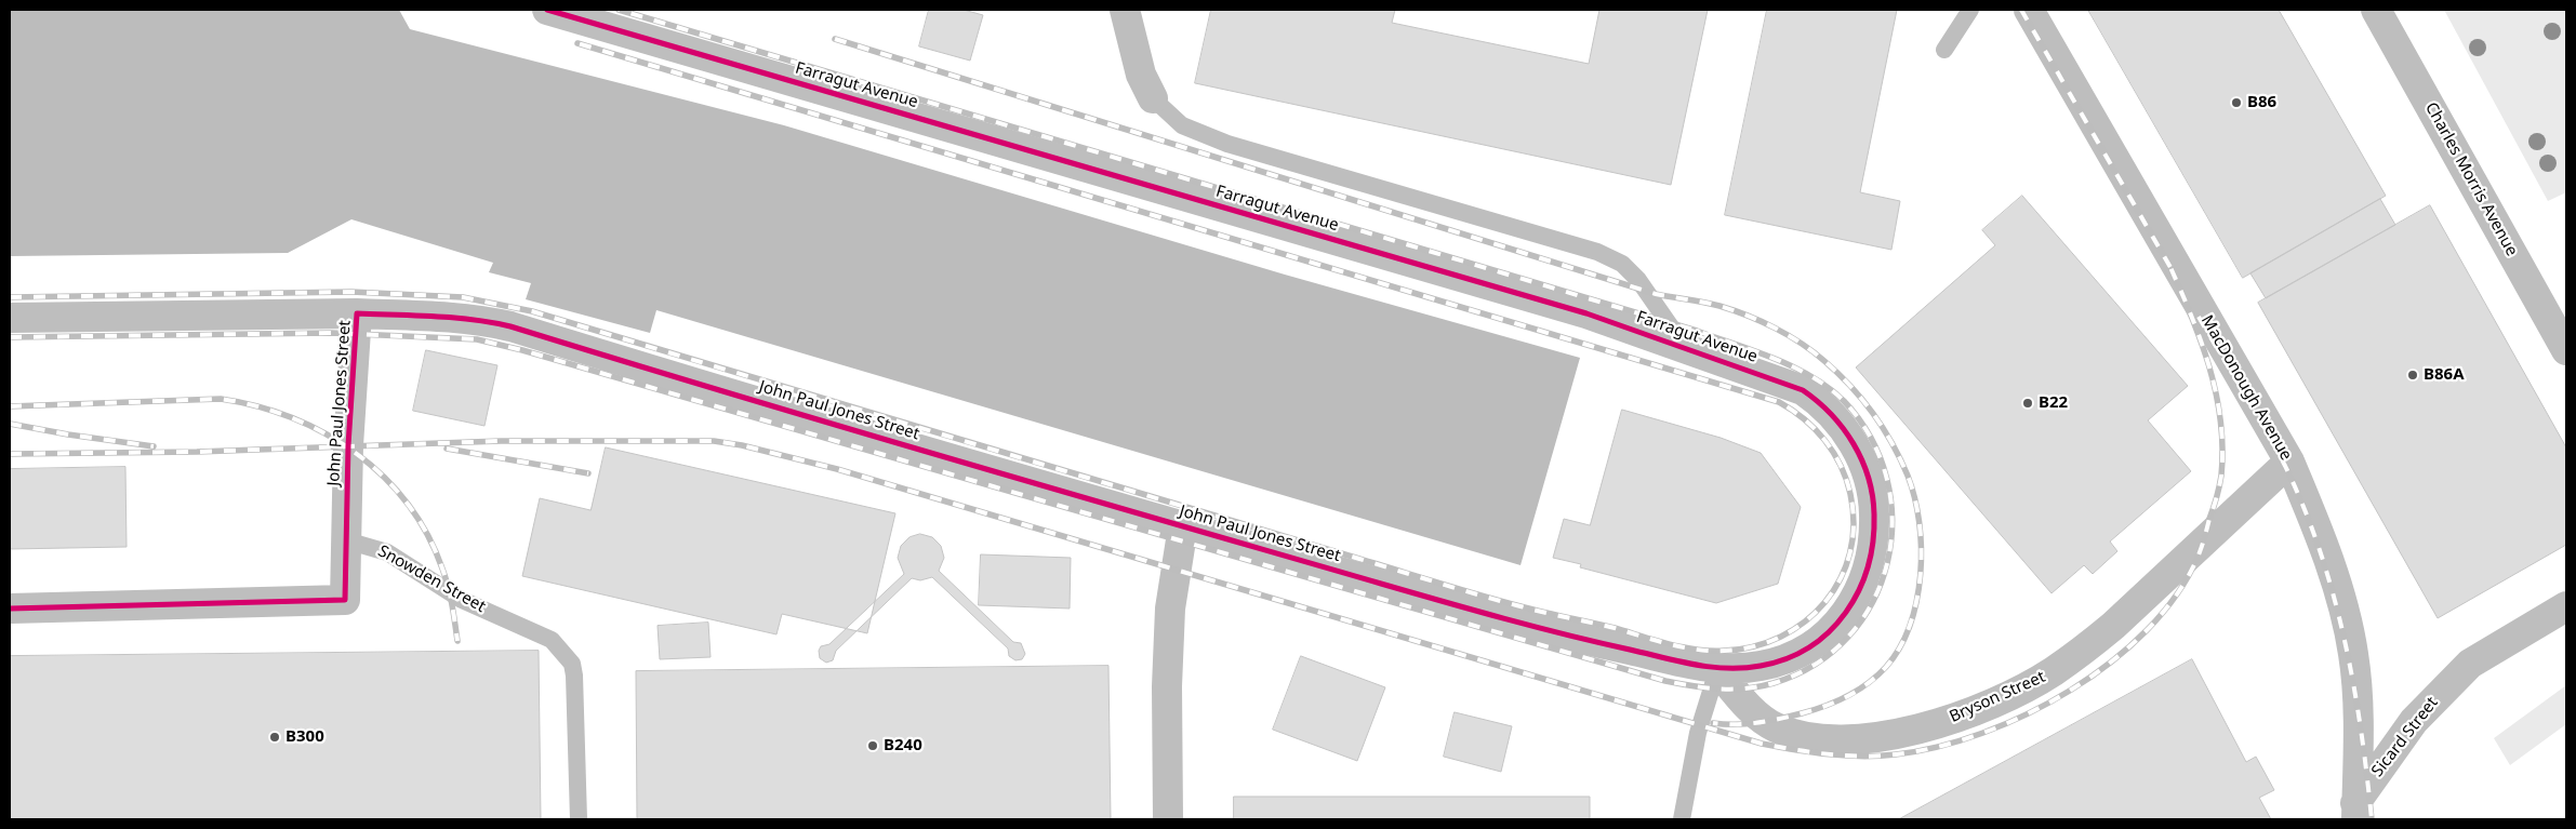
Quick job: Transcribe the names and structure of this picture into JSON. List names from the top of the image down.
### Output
{
  "streets": {
    "street": [
      "Farragut Avenue",
      "Charles Morris Avenue",
      "MacDonough Avenue",
      "John Paul Jones Street",
      "Bryson Street",
      "Sicard Street"
    ],
    "lane": ["Snowden Street"]
  },
  "crossings": [
    ["Farragut Avenue", "John Paul Jones Street"],
    ["MacDonough Avenue", "Bryson Street"],
    ["MacDonough Avenue", "Sicard Street"],
    ["John Paul Jones Street", "Snowden Street"],
    ["John Paul Jones Street", "Bryson Street"]
  ],
  "places": [
    "B86",
    "B86A",
    "B22",
    "B300",
    "B240"
  ]
}
